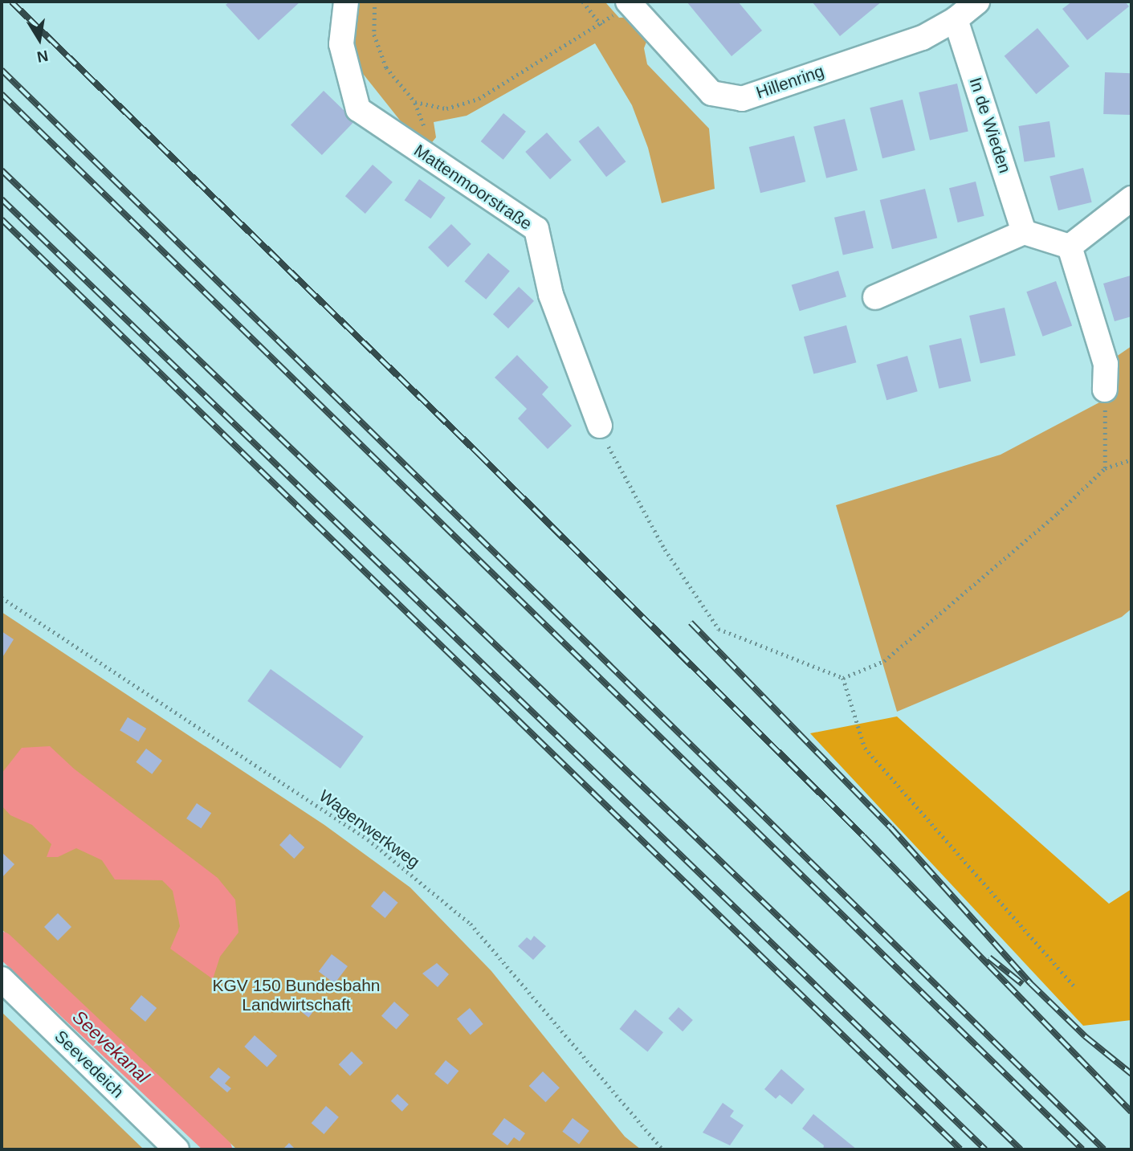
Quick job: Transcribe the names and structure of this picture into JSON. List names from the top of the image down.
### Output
{
  "streets": {
    "street": [
      "Hillenring",
      "In de Wieden",
      "Mattenmoorstraße",
      "Seevedeich"
    ],
    "path": ["Wagenwerkweg"]
  },
  "crossings": [
    ["Hillenring", "In de Wieden"]
  ],
  "water": ["Seevekanal"],
  "parks": ["KGV 150 Bundesbahn Landwirtschaft"],
  "north": "bottom"
}
